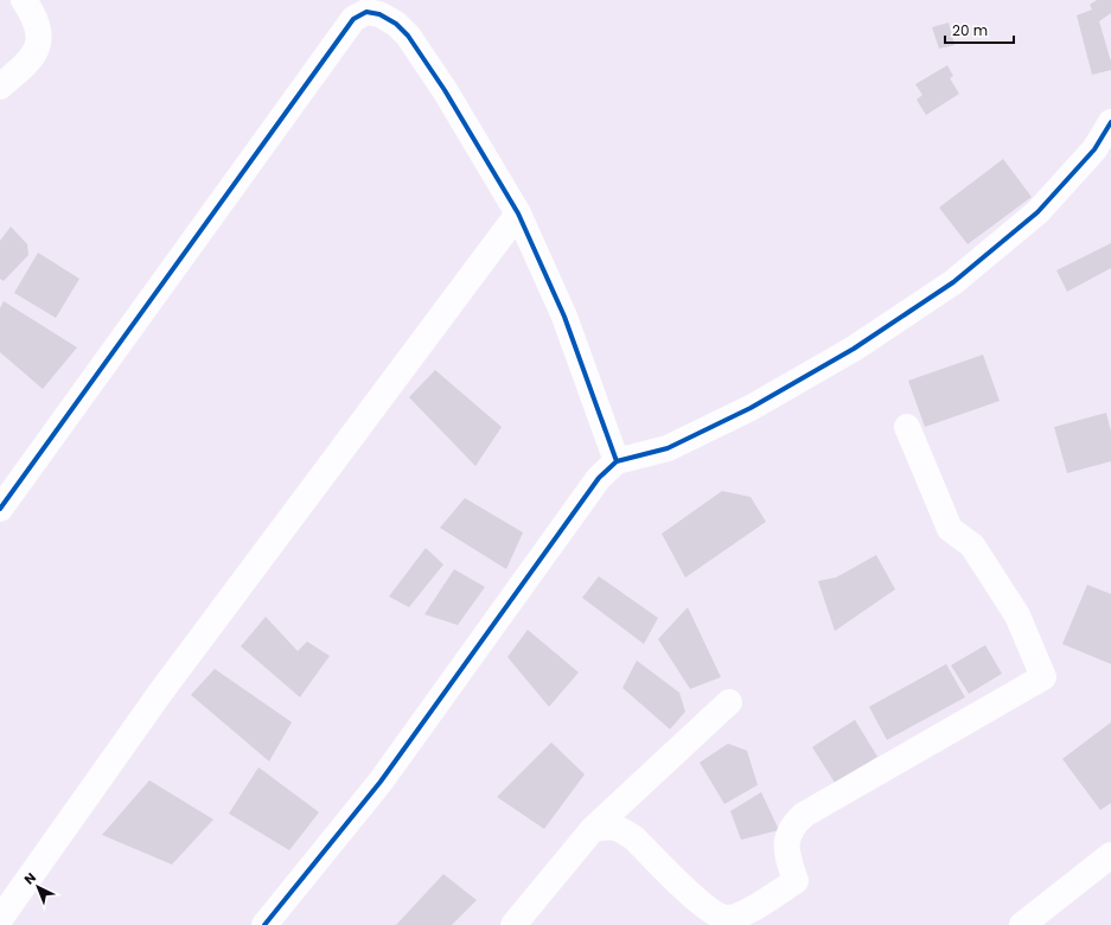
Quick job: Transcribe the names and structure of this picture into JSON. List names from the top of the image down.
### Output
{
  "scale_bar": "20 m",
  "north": "top left"
}
